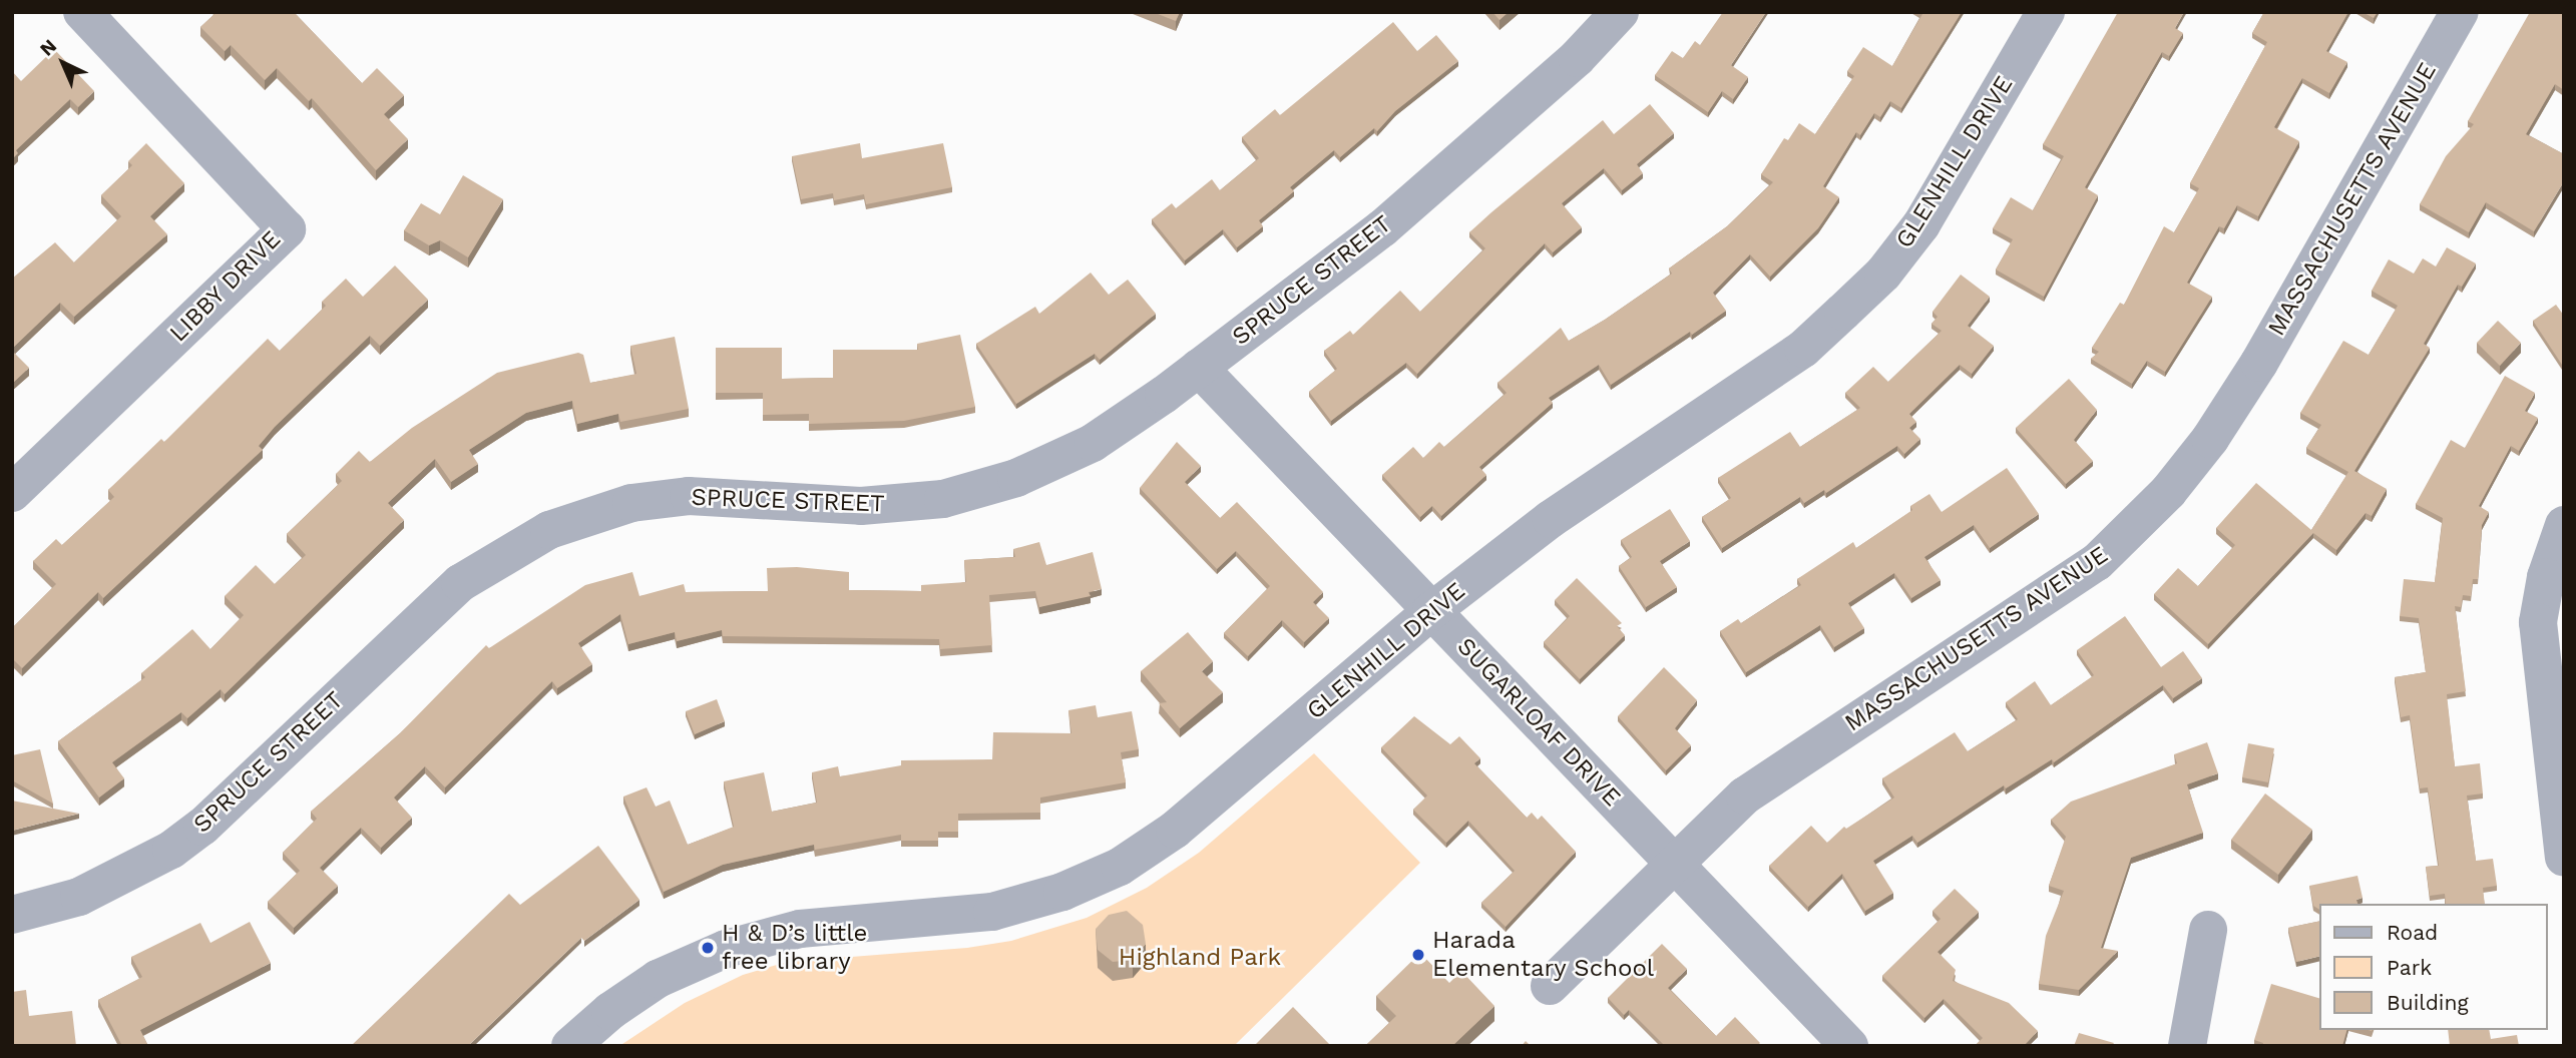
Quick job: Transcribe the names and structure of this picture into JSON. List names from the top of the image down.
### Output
{
  "streets": {
    "street": [
      "GLENHILL DRIVE",
      "MASSACHUSETTS AVENUE",
      "SPRUCE STREET",
      "LIBBY DRIVE",
      "SUGARLOAF DRIVE"
    ]
  },
  "crossings": [
    ["GLENHILL DRIVE", "SUGARLOAF DRIVE"],
    ["MASSACHUSETTS AVENUE", "SUGARLOAF DRIVE"],
    ["SPRUCE STREET", "SUGARLOAF DRIVE"]
  ],
  "parks": ["Highland Park"],
  "places": ["H & D’s little free library", "Harada Elementary School"],
  "legend": ["Road", "Park", "Building"],
  "north": "top left"
}
